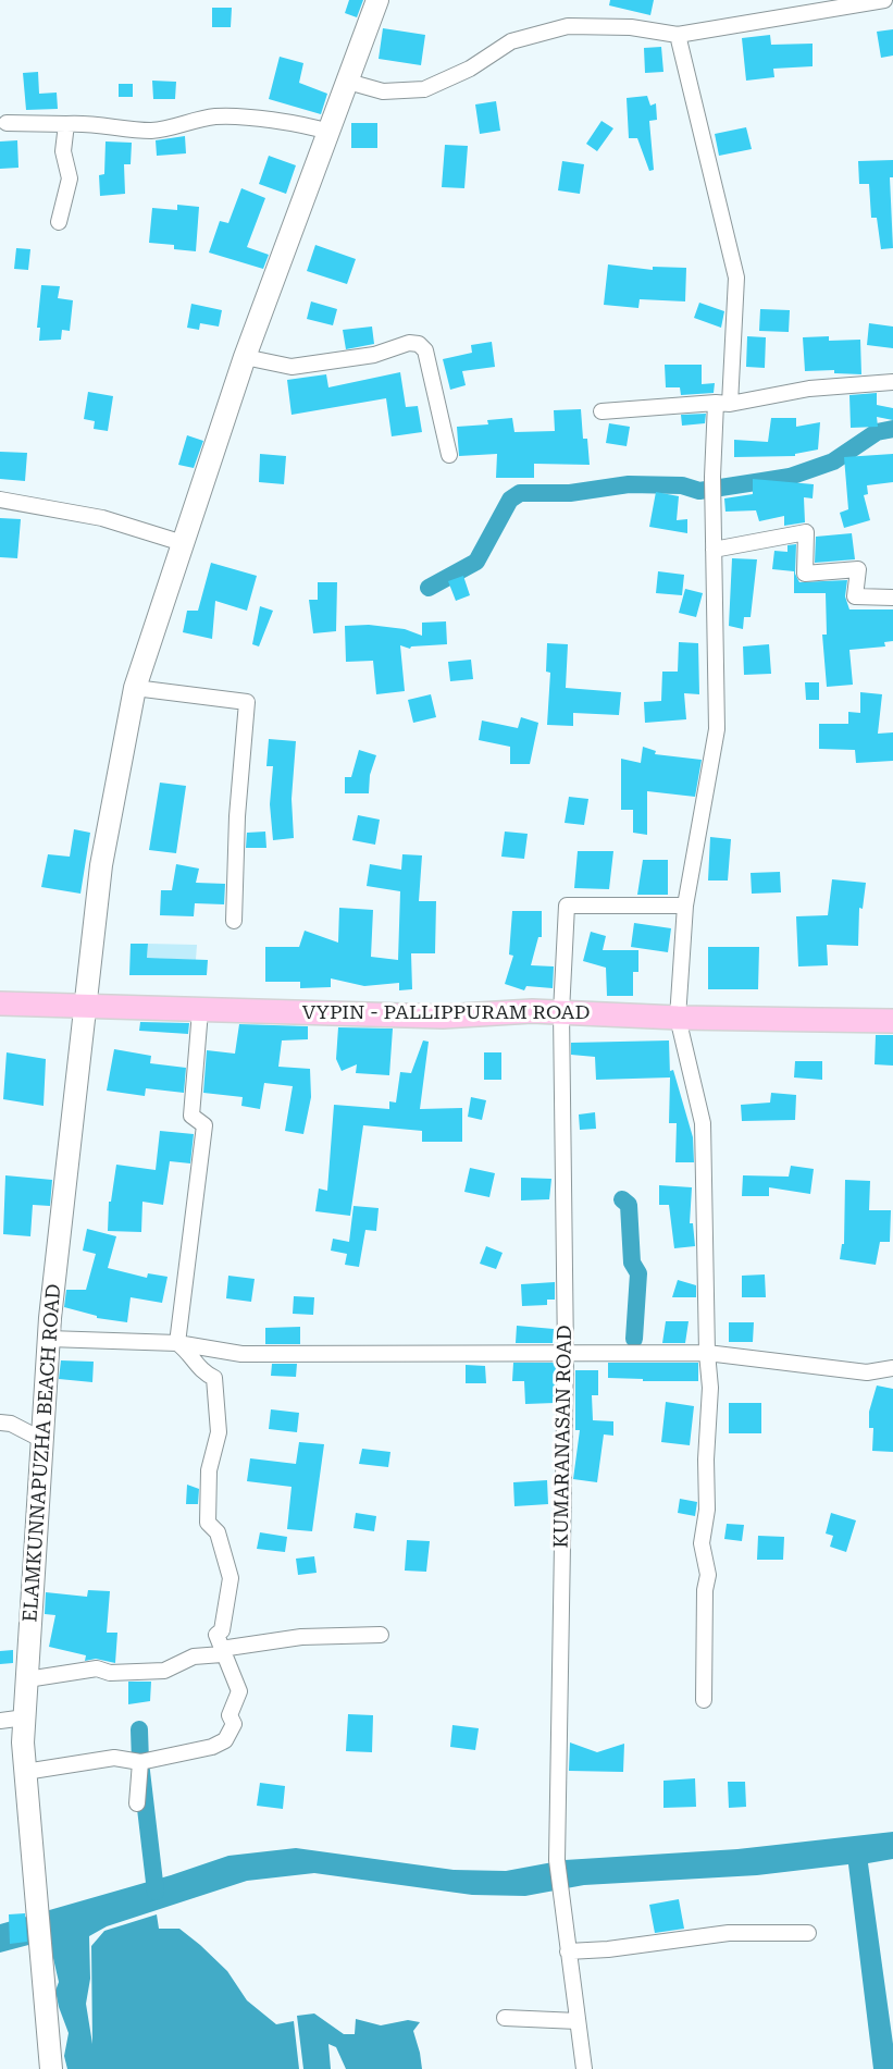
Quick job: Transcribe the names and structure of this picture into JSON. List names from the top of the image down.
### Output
{
  "streets": {
    "main road": ["VYPIN - PALLIPPURAM ROAD", "ELAMKUNNAPUZHA BEACH ROAD"],
    "street": ["KUMARANASAN ROAD"]
  },
  "crossings": [
    ["VYPIN - PALLIPPURAM ROAD", "KUMARANASAN ROAD"],
    ["VYPIN - PALLIPPURAM ROAD", "ELAMKUNNAPUZHA BEACH ROAD"]
  ]
}
